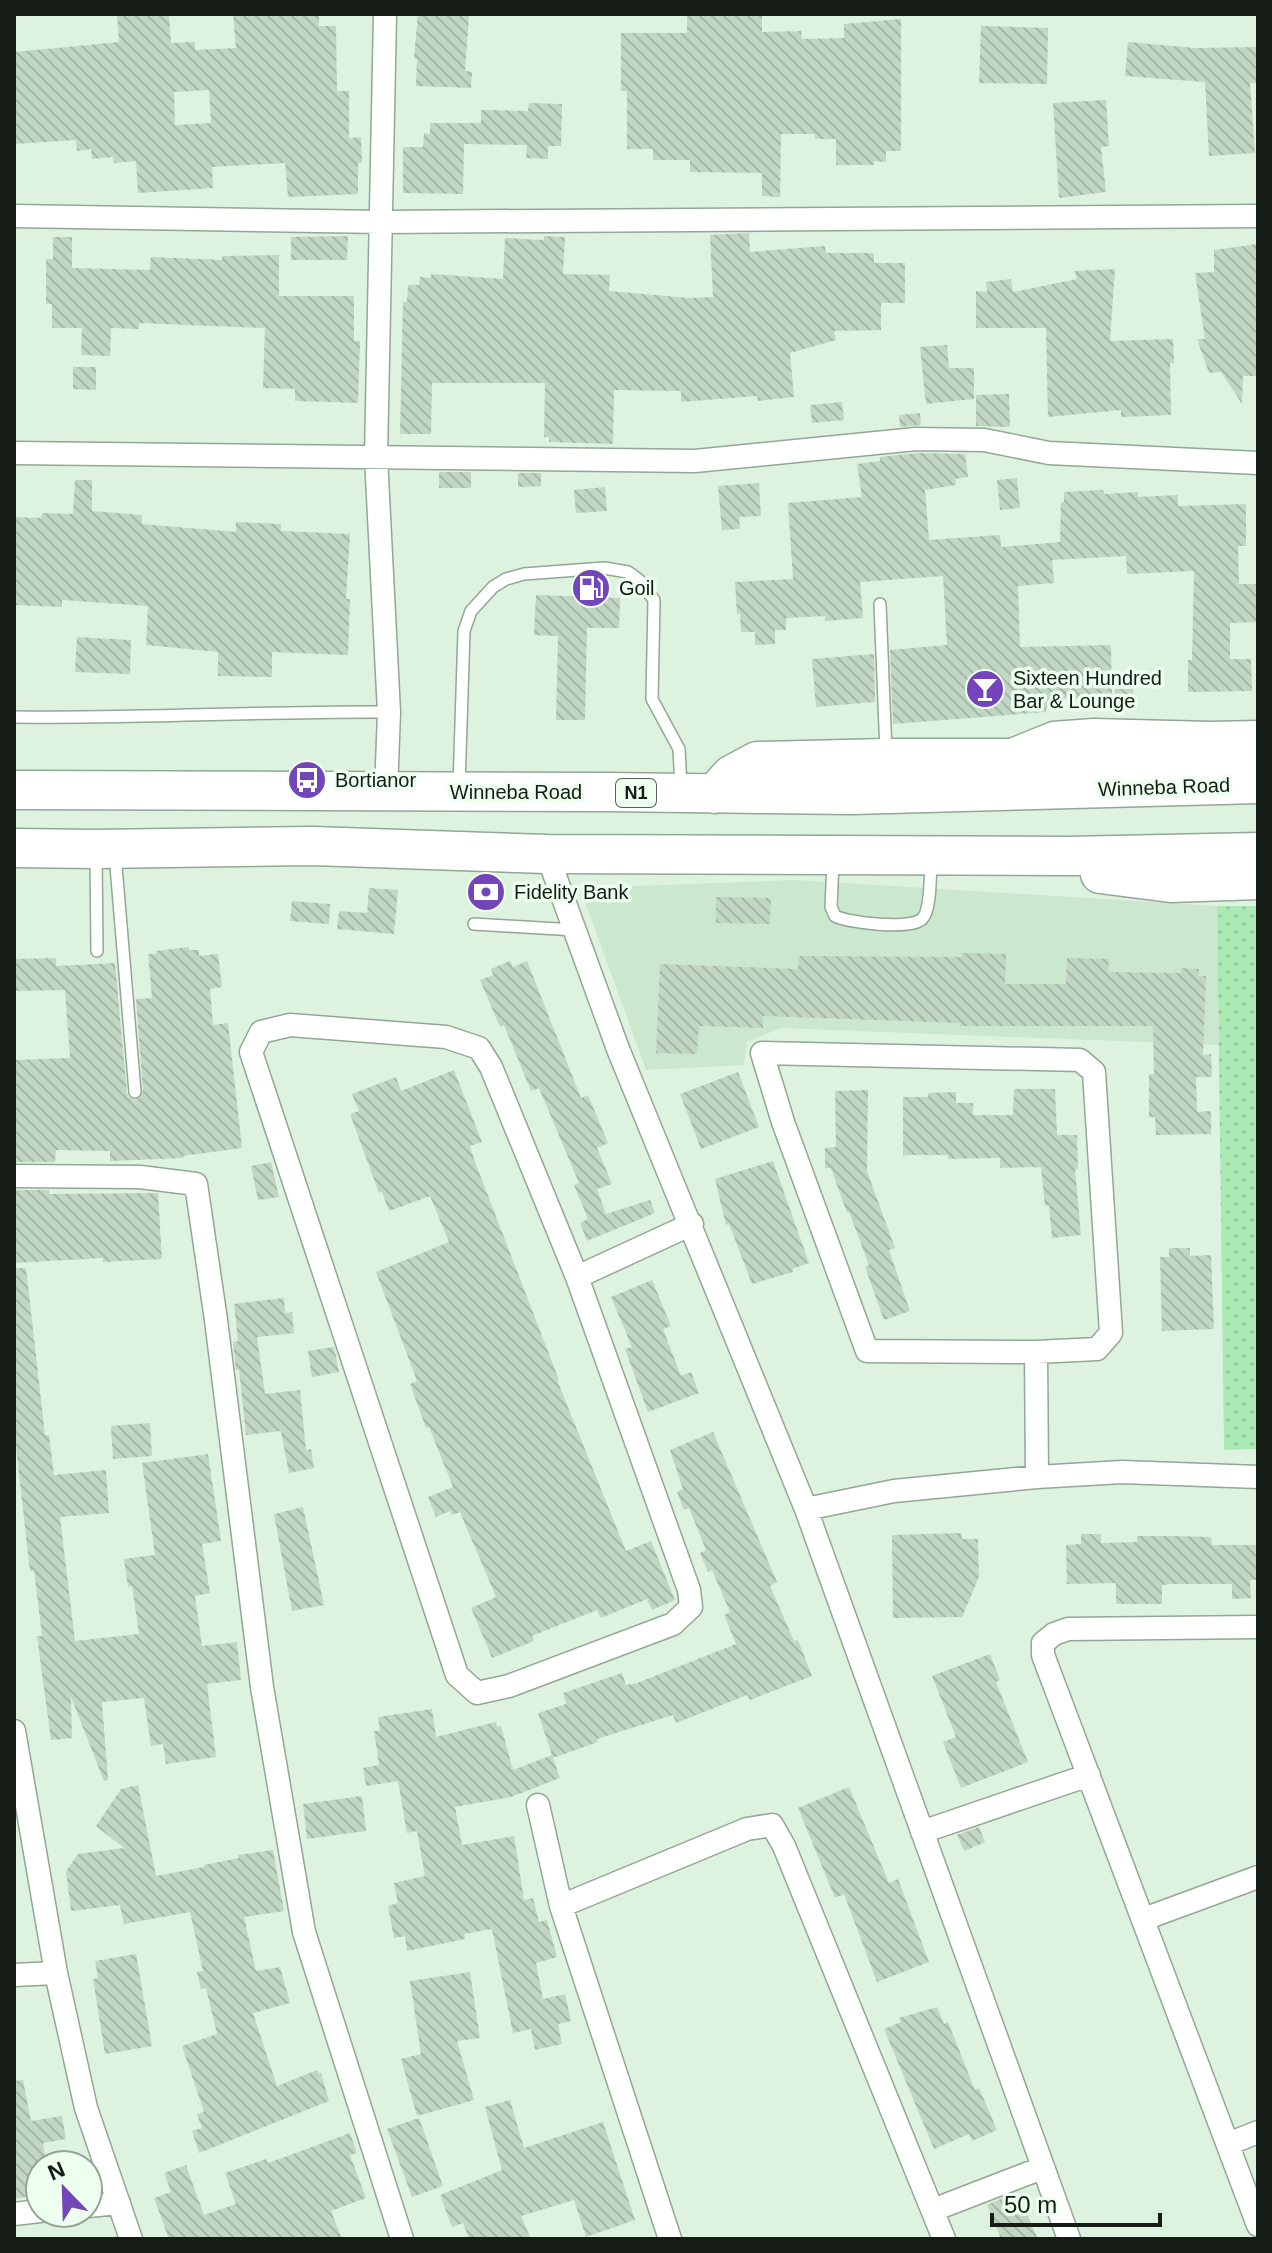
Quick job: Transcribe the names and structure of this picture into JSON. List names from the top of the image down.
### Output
{
  "streets": {
    "highway": ["Winneba Road", "N1"]
  },
  "places": {
    "fuel station": ["Goil"],
    "bar": ["Sixteen Hundred Bar & Lounge"],
    "bus stop": ["Bortianor"],
    "bank": ["Fidelity Bank"]
  },
  "scale_bar": "50 m",
  "north": "top left"
}
